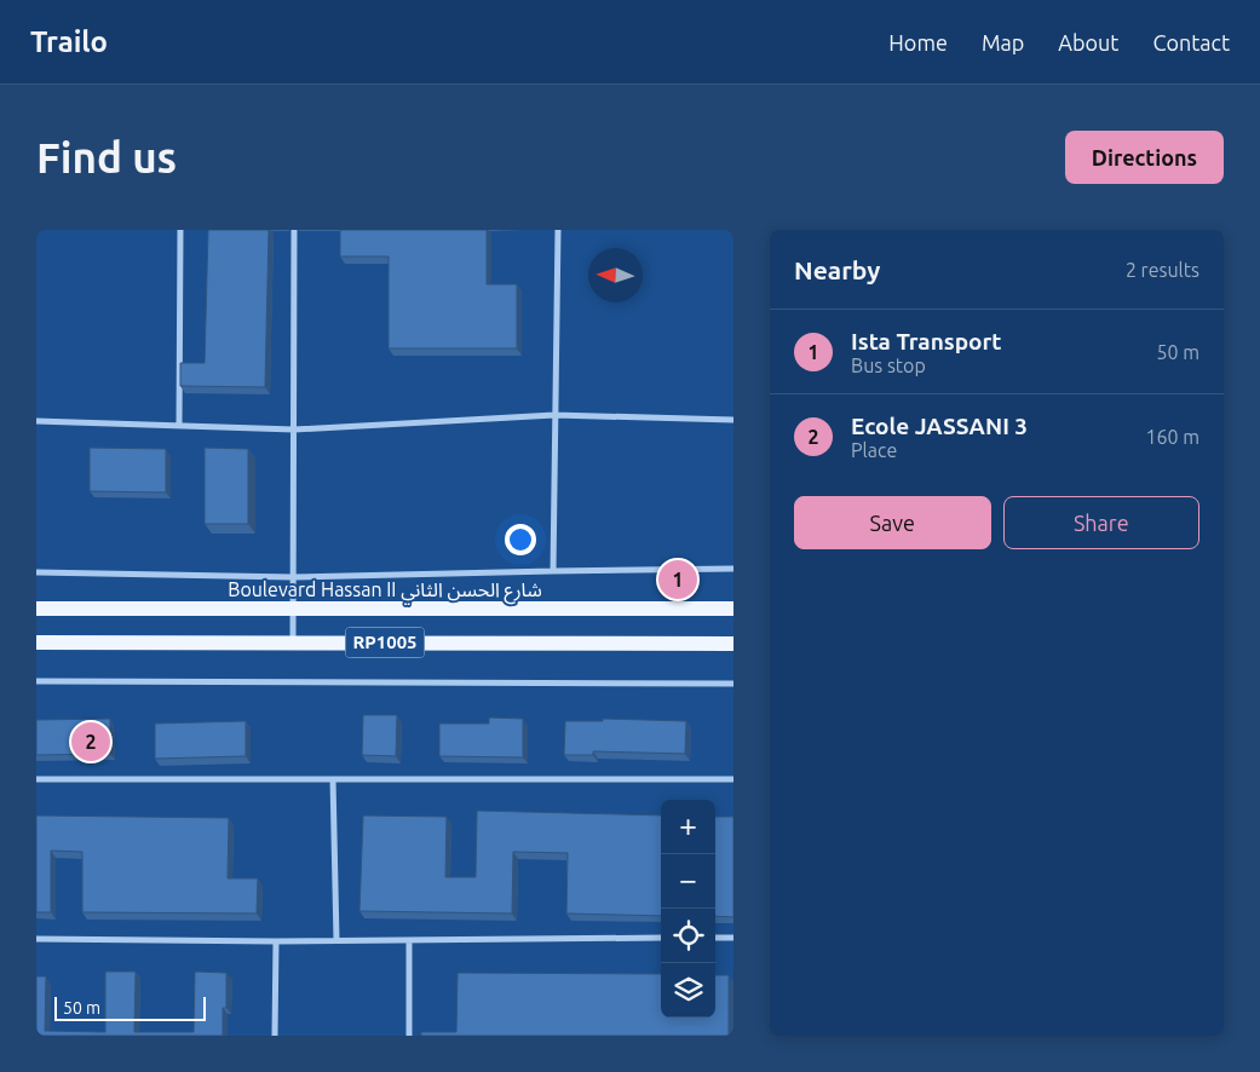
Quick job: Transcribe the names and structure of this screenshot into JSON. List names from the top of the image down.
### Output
{
  "streets": {
    "main road": ["Boulevard Hassan II شارع الحسن الثاني", "RP1005"]
  },
  "scale_bar": "50 m",
  "north": "left",
  "page": {
    "header": "Trailo",
    "nav": [
      "Home",
      "Map",
      "About",
      "Contact"
    ],
    "buttons": [
      "Directions",
      ["Save", "Share"]
    ],
    "title": "Find us",
    "heading": ["Nearby", "2 results"],
    "list": [
      {
        "mark": "1",
        "name": "Ista Transport",
        "note": "Bus stop",
        "value": "50 m"
      },
      {
        "mark": "2",
        "name": "Ecole JASSANI 3",
        "note": "Place",
        "value": "160 m"
      }
    ],
    "pins": ["1", "2"],
    "map_buttons": ["+", "−"],
    "scale": "50 m"
  }
}
